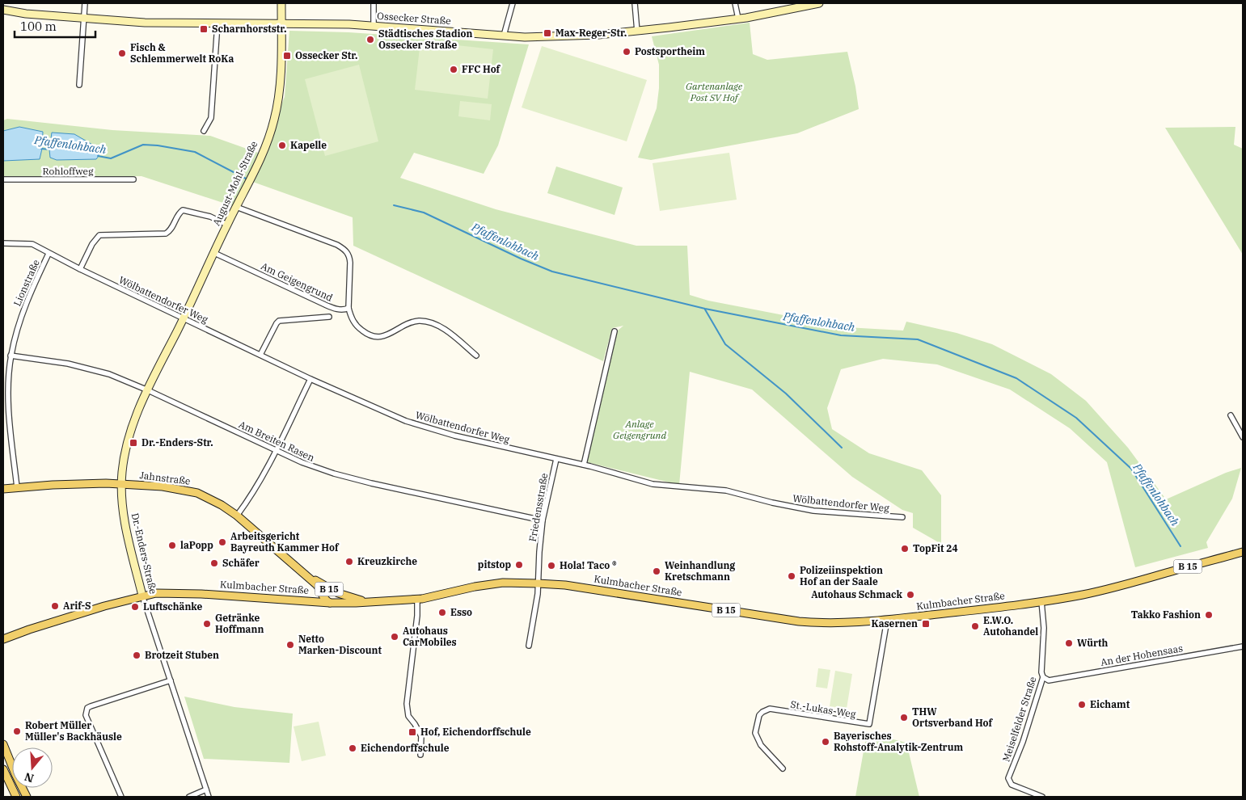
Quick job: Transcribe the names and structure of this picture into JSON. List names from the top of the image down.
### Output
{
  "streets": {
    "main road": ["Jahnstraße", "B 15", "Kulmbacher Straße"],
    "street": [
      "Ossecker Straße",
      "Rohloffweg",
      "August-Mohl-Straße",
      "Am Geigengrund",
      "Lionstraße",
      "Wölbattendorfer Weg",
      "Am Breiten Rasen",
      "Friedensstraße",
      "Dr.-Enders-Straße",
      "An der Hohensaas",
      "St.-Lukas-Weg",
      "Meiselfelder Straße"
    ]
  },
  "crossings": [
    ["Ossecker Straße", "August-Mohl-Straße"],
    ["August-Mohl-Straße", "Am Geigengrund"],
    ["August-Mohl-Straße", "Wölbattendorfer Weg"],
    ["August-Mohl-Straße", "Dr.-Enders-Straße"],
    ["Am Geigengrund", "Wölbattendorfer Weg"],
    ["Lionstraße", "Wölbattendorfer Weg"],
    ["Lionstraße", "Am Breiten Rasen"],
    ["Lionstraße", "Jahnstraße"],
    ["Wölbattendorfer Weg", "Friedensstraße"],
    ["Wölbattendorfer Weg", "Dr.-Enders-Straße"],
    ["Am Breiten Rasen", "Friedensstraße"],
    ["Am Breiten Rasen", "Dr.-Enders-Straße"],
    ["Jahnstraße", "Dr.-Enders-Straße"],
    ["Jahnstraße", "B 15"],
    ["Jahnstraße", "Kulmbacher Straße"],
    ["Friedensstraße", "Kulmbacher Straße"],
    ["Dr.-Enders-Straße", "Kulmbacher Straße"],
    ["B 15", "Kulmbacher Straße"],
    ["Kulmbacher Straße", "St.-Lukas-Weg"],
    ["Kulmbacher Straße", "Meiselfelder Straße"],
    ["An der Hohensaas", "Meiselfelder Straße"]
  ],
  "water": ["Pfaffenlohbach"],
  "parks": ["Gartenanlage Post SV Hof", "Anlage Geigengrund"],
  "places": {
    "transit": [
      "Scharnhorststr.",
      "Max-Reger-Str.",
      "Ossecker Str.",
      "Dr.-Enders-Str.",
      "Kasernen",
      "Hof, Eichendorffschule"
    ],
    "other": [
      "Städtisches Stadion Ossecker Straße",
      "Postsportheim",
      "Fisch & Schlemmerwelt RoKa",
      "FFC Hof",
      "Kapelle",
      "Arbeitsgericht Bayreuth Kammer Hof",
      "laPopp",
      "TopFit 24",
      "Kreuzkirche",
      "Schäfer",
      "pitstop",
      "Hola! Taco ®",
      "Weinhandlung Kretschmann",
      "Polizeiinspektion Hof an der Saale",
      "Autohaus Schmack",
      "Arif-S",
      "Luftschänke",
      "Esso",
      "Takko Fashion",
      "Getränke Hoffmann",
      "E.W.O. Autohandel",
      "Autohaus CarMobiles",
      "Würth",
      "Netto Marken-Discount",
      "Brotzeit Stuben",
      "Eichamt",
      "THW Ortsverband Hof",
      "Robert Müller Müller's Backhäusle",
      "Bayerisches Rohstoff-Analytik-Zentrum",
      "Eichendorffschule"
    ]
  },
  "scale_bar": "100 m",
  "north": "bottom"
}
